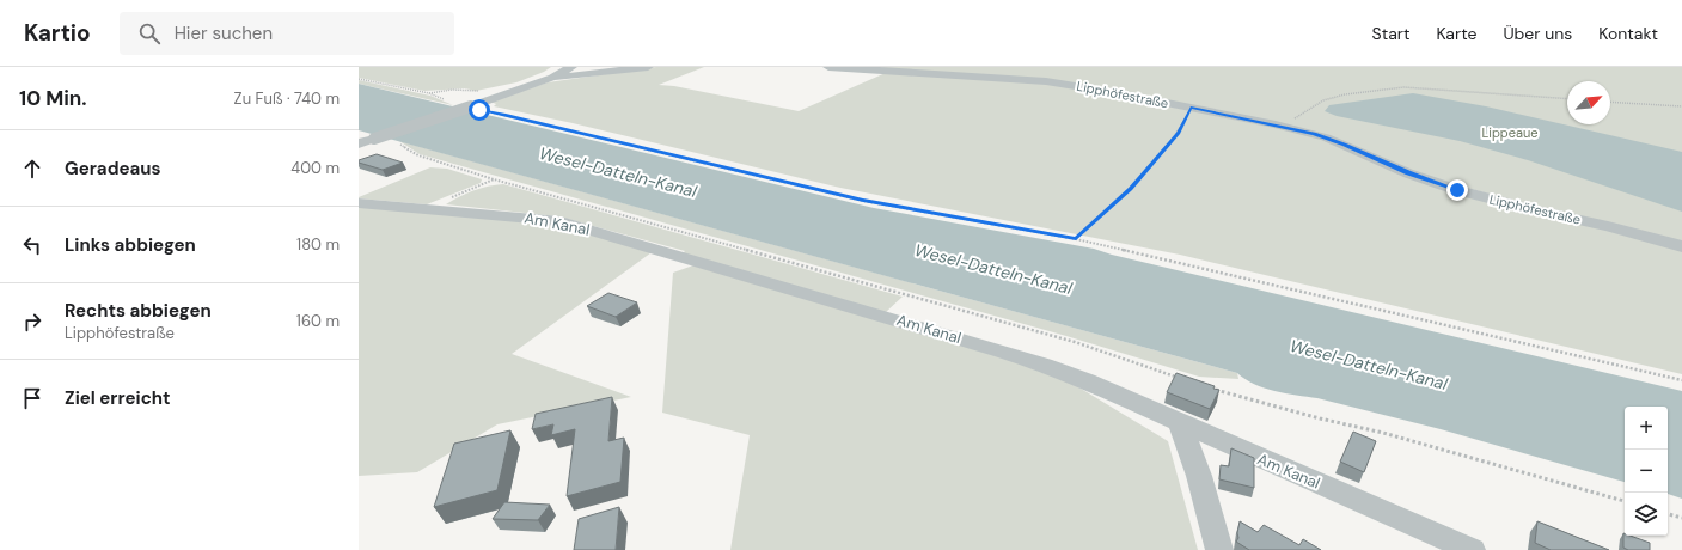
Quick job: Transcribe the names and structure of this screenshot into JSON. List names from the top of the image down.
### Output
{
  "streets": {
    "street": ["Lipphöfestraße", "Am Kanal"]
  },
  "water": ["Wesel-Datteln-Kanal"],
  "parks": ["Lippeaue"],
  "north": "top right",
  "page": {
    "header": "Kartio",
    "search": "Hier suchen",
    "nav": [
      "Start",
      "Karte",
      "Über uns",
      "Kontakt"
    ],
    "heading": ["10 Min.", "Zu Fuß · 740 m"],
    "list": [
      ["Geradeaus", "400 m"],
      ["Links abbiegen", "180 m"],
      ["Rechts abbiegen", "Lipphöfestraße", "160 m"],
      "Ziel erreicht"
    ],
    "map_buttons": ["+", "−"]
  }
}
